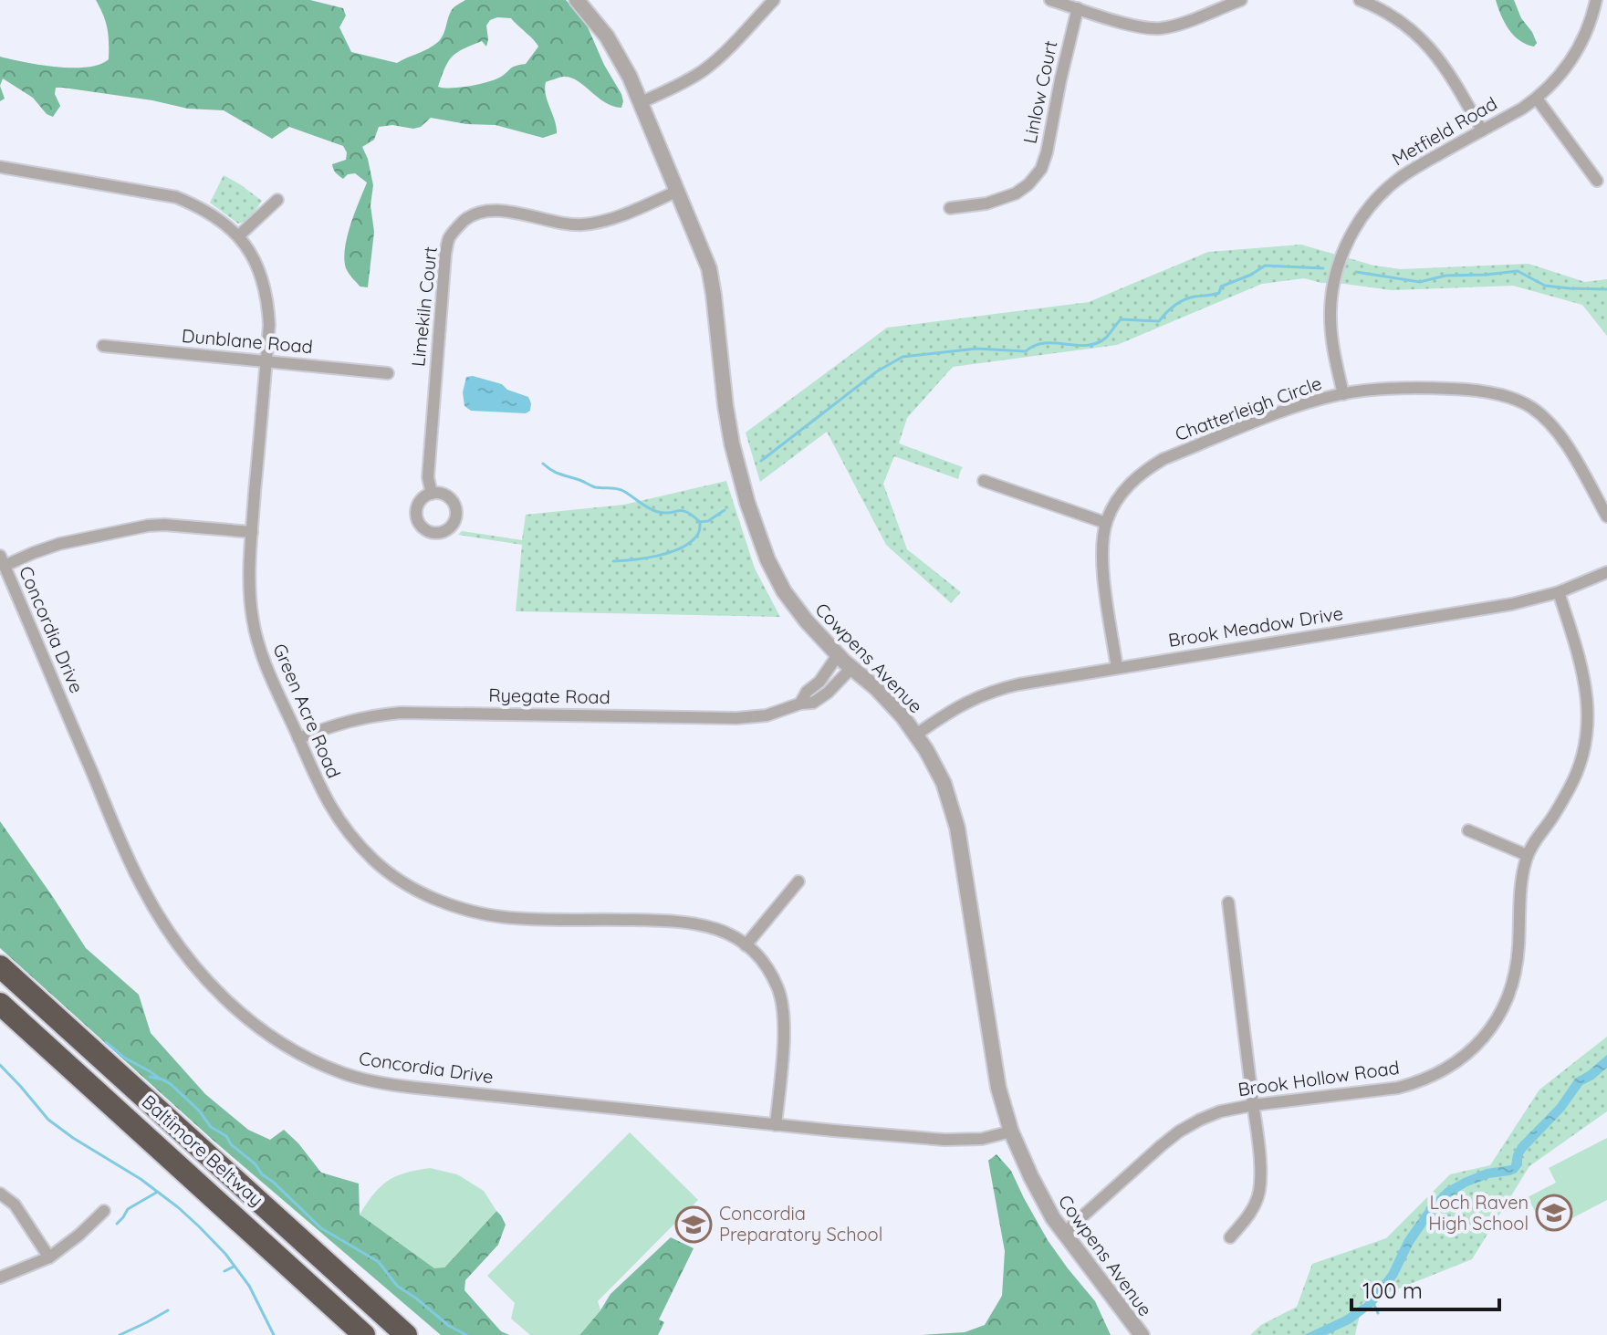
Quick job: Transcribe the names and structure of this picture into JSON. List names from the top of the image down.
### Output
{
  "streets": {
    "highway": ["Baltimore Beltway"],
    "street": [
      "Linlow Court",
      "Metfield Road",
      "Limekiln Court",
      "Dunblane Road",
      "Chatterleigh Circle",
      "Brook Meadow Drive",
      "Concordia Drive",
      "Cowpens Avenue",
      "Ryegate Road",
      "Green Acre Road",
      "Brook Hollow Road"
    ]
  },
  "crossings": [
    ["Metfield Road", "Chatterleigh Circle"],
    ["Limekiln Court", "Cowpens Avenue"],
    ["Dunblane Road", "Green Acre Road"],
    ["Chatterleigh Circle", "Brook Meadow Drive"],
    ["Brook Meadow Drive", "Cowpens Avenue"],
    ["Brook Meadow Drive", "Brook Hollow Road"],
    ["Concordia Drive", "Cowpens Avenue"],
    ["Concordia Drive", "Green Acre Road"],
    ["Cowpens Avenue", "Ryegate Road"],
    ["Cowpens Avenue", "Brook Hollow Road"],
    ["Ryegate Road", "Green Acre Road"]
  ],
  "places": {
    "school or university": ["Loch Raven High School", "Concordia Preparatory School"]
  },
  "scale_bar": "100 m"
}
